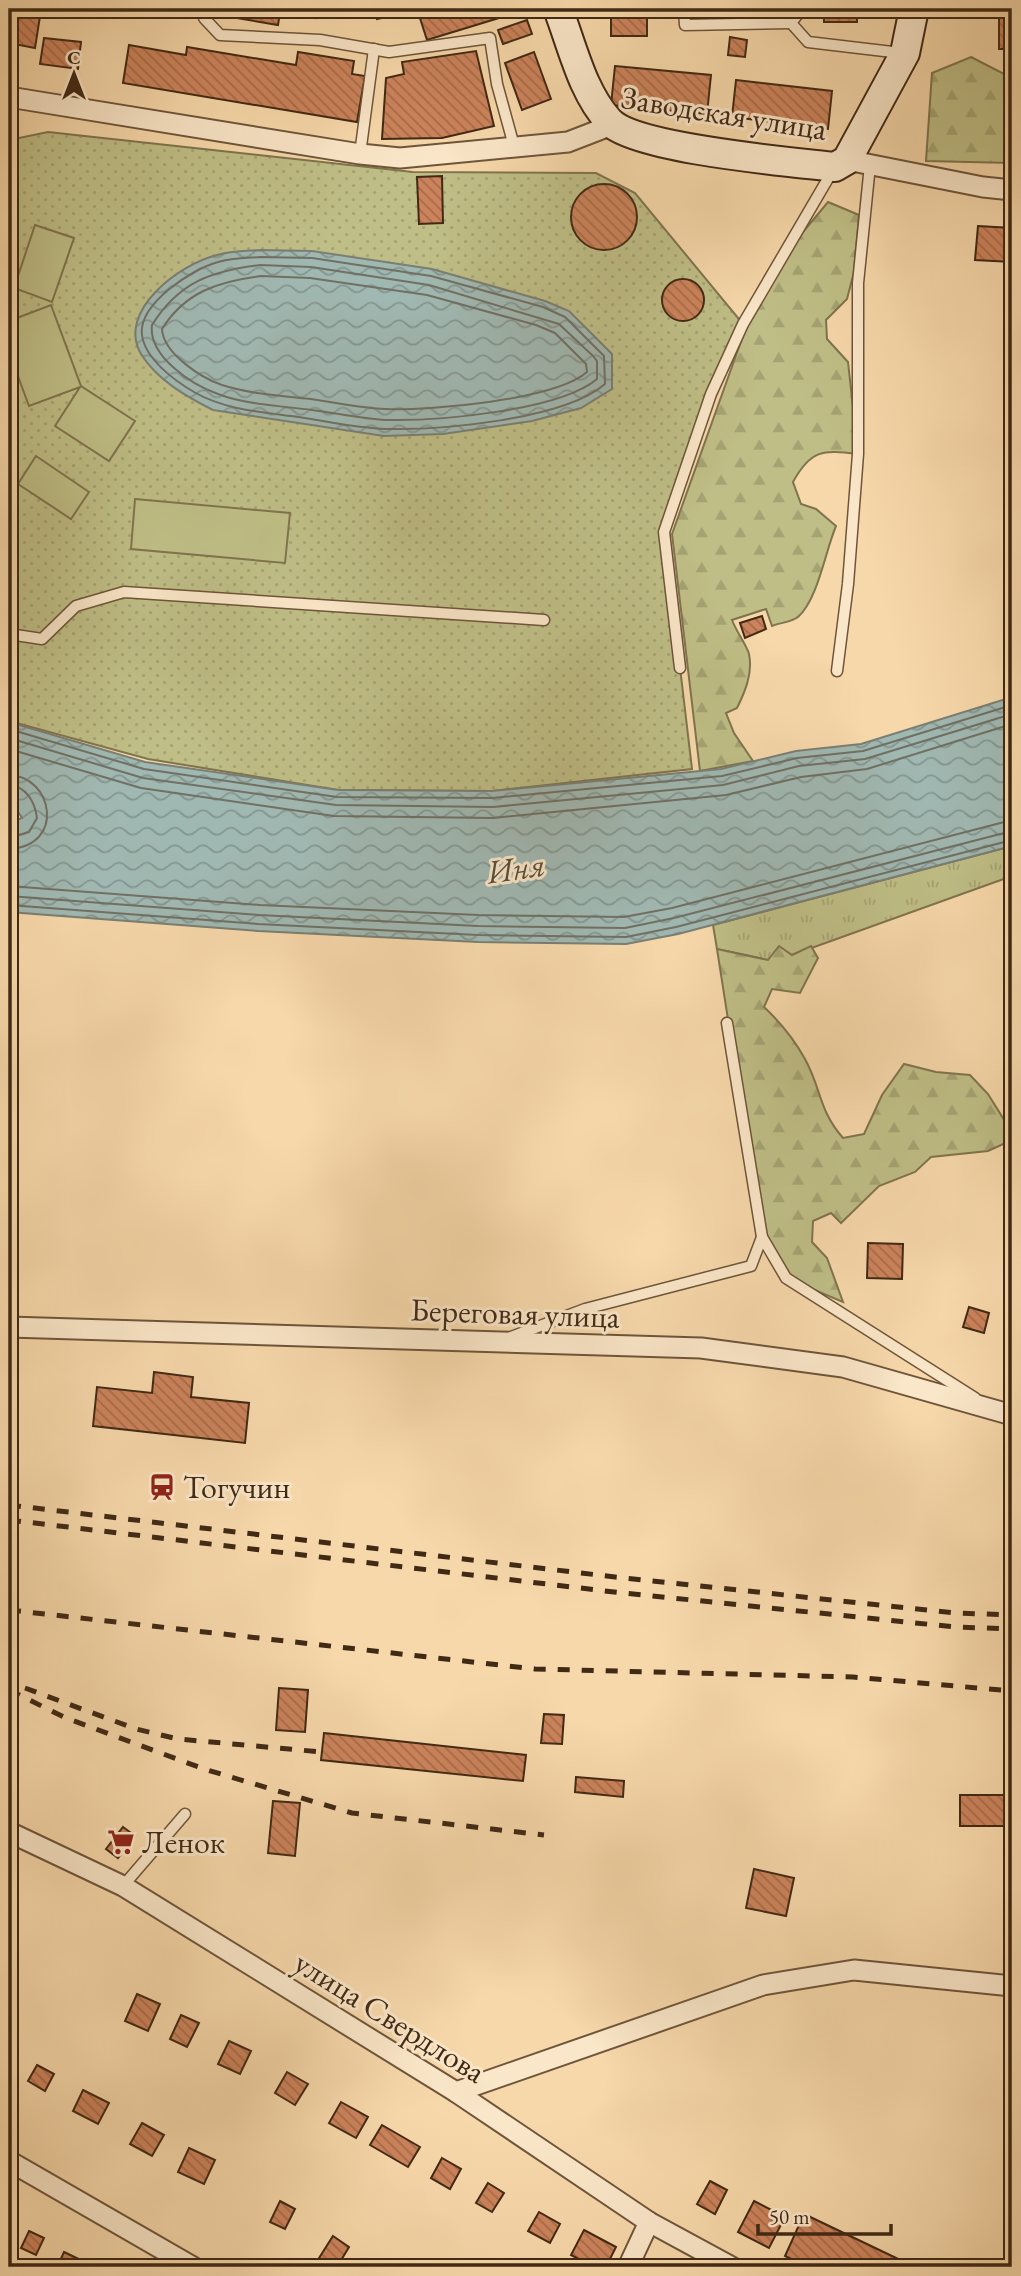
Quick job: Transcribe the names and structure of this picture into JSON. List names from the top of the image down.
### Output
{
  "streets": {
    "street": ["Заводская улица", "Береговая улица", "улица Свердлова"]
  },
  "water": ["Иня"],
  "places": {
    "station": ["Тогучин"],
    "supermarket": ["Ленок"]
  },
  "scale_bar": "50 m",
  "north": "top"
}
